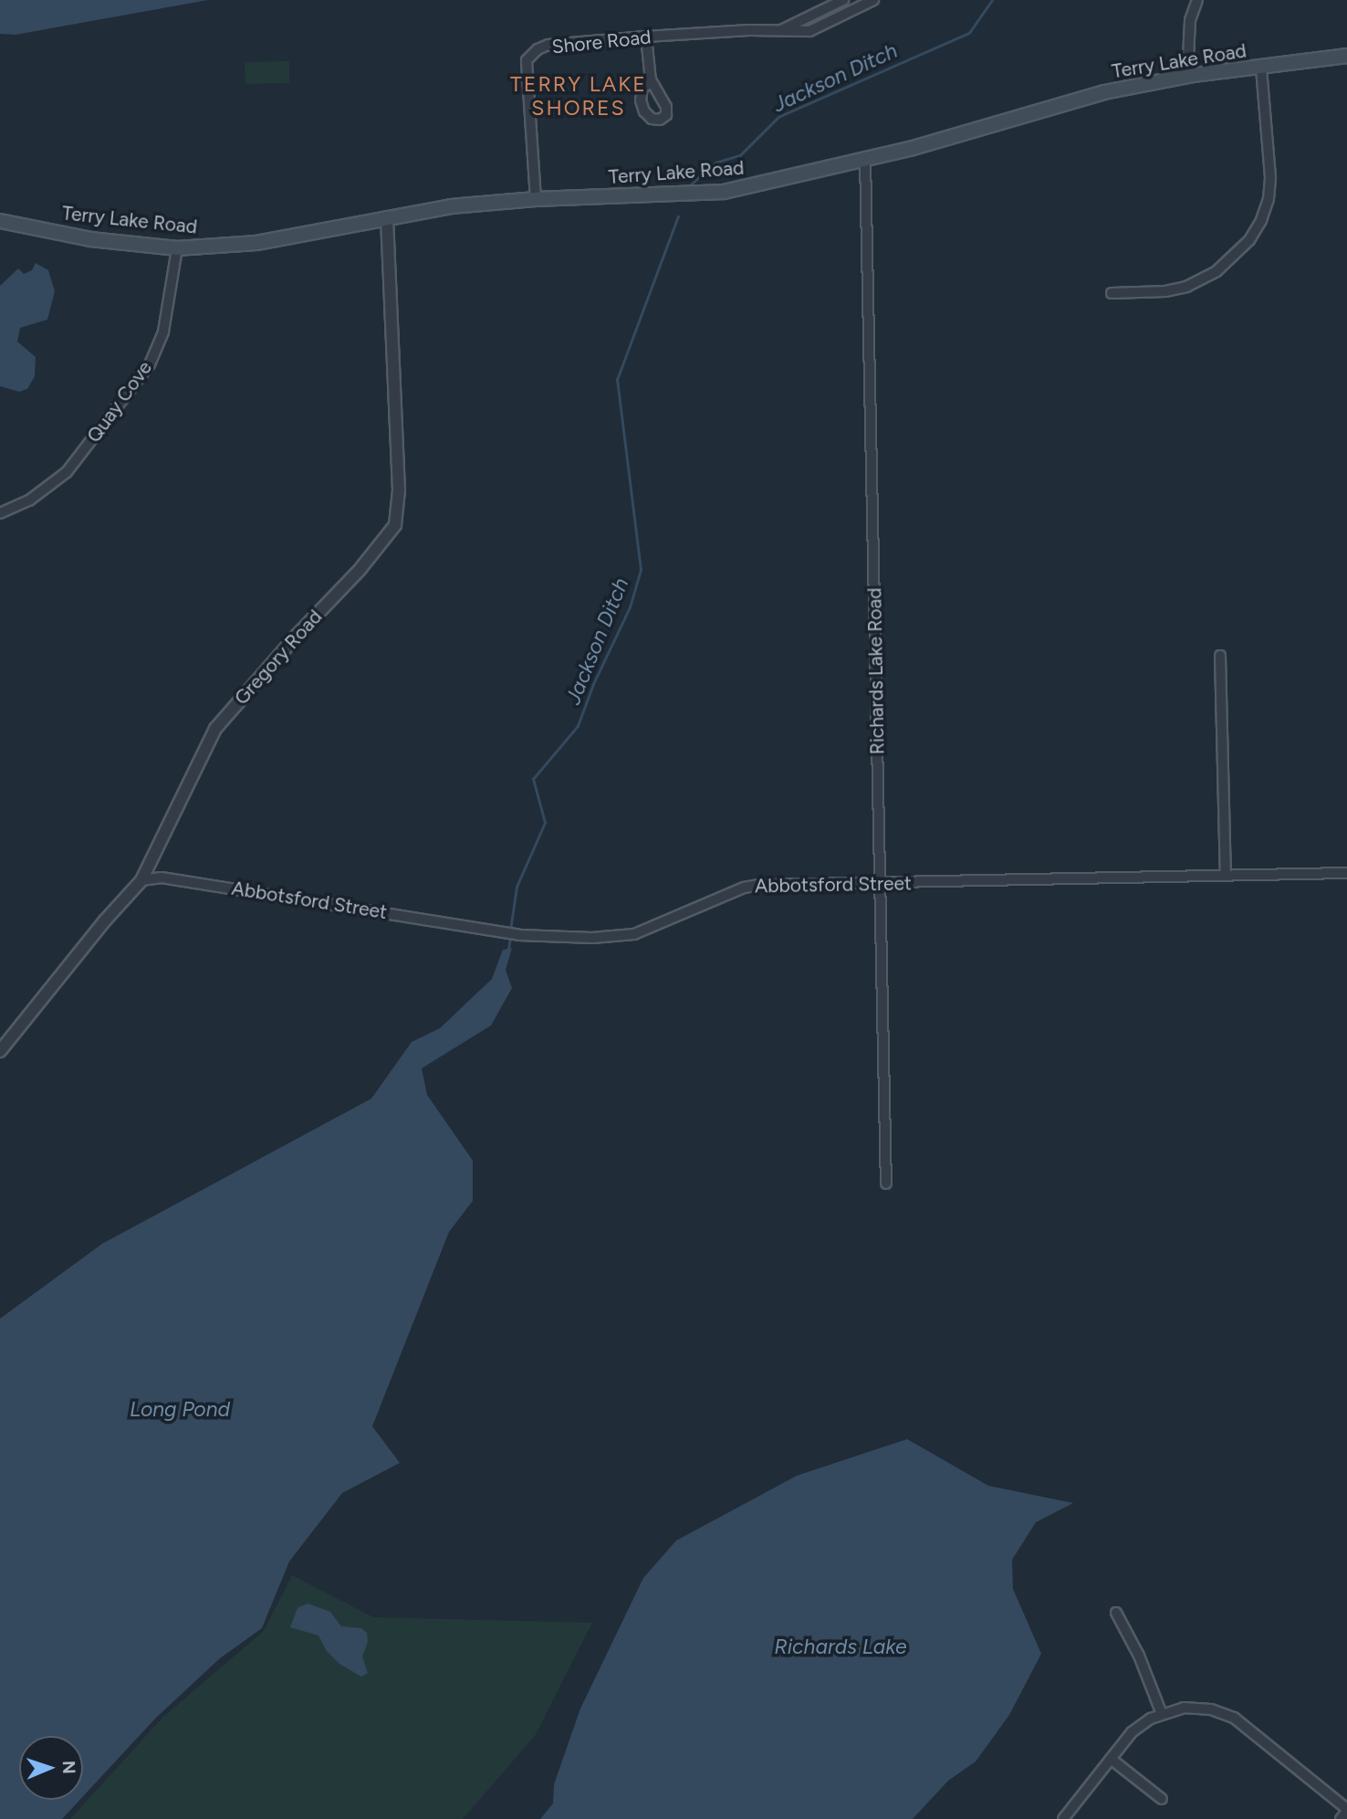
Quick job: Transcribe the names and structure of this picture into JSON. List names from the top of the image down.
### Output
{
  "streets": {
    "main road": ["Terry Lake Road"],
    "street": [
      "Shore Road",
      "Quay Cove",
      "Gregory Road",
      "Richards Lake Road",
      "Abbotsford Street"
    ]
  },
  "crossings": [
    ["Shore Road", "Terry Lake Road"],
    ["Terry Lake Road", "Quay Cove"],
    ["Terry Lake Road", "Gregory Road"],
    ["Terry Lake Road", "Richards Lake Road"],
    ["Gregory Road", "Abbotsford Street"],
    ["Richards Lake Road", "Abbotsford Street"]
  ],
  "districts": ["TERRY LAKE SHORES"],
  "water": ["Jackson Ditch", "Long Pond", "Richards Lake"],
  "north": "right"
}
